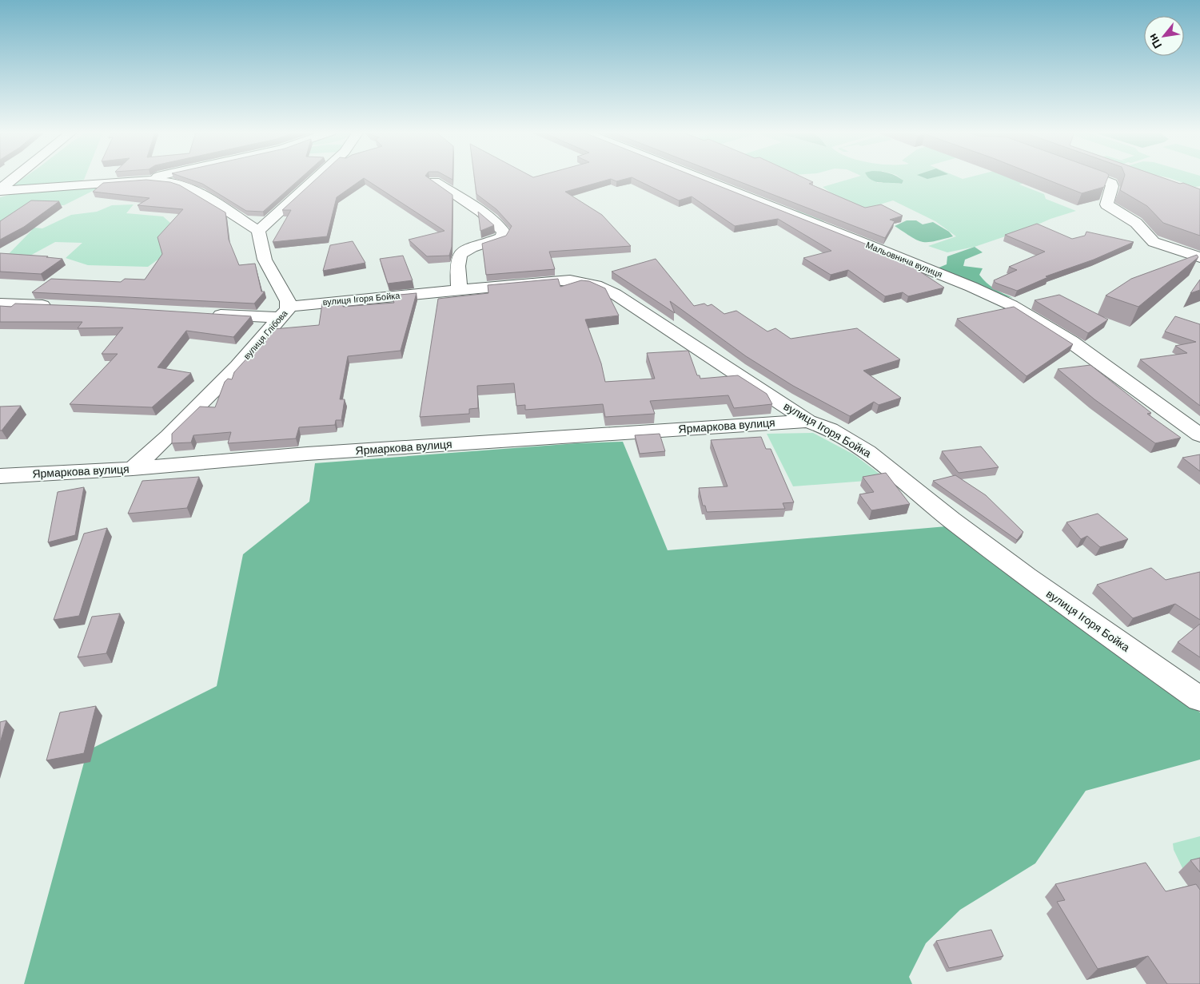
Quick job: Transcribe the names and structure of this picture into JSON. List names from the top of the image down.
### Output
{
  "streets": {
    "street": [
      "Мальовнича вулиця",
      "вулиця Ігоря Бойка",
      "вулиця Глібова",
      "Ярмаркова вулиця"
    ]
  },
  "crossings": [
    ["вулиця Ігоря Бойка", "вулиця Глібова"],
    ["вулиця Ігоря Бойка", "Ярмаркова вулиця"],
    ["вулиця Глібова", "Ярмаркова вулиця"]
  ],
  "north": "bottom left"
}
